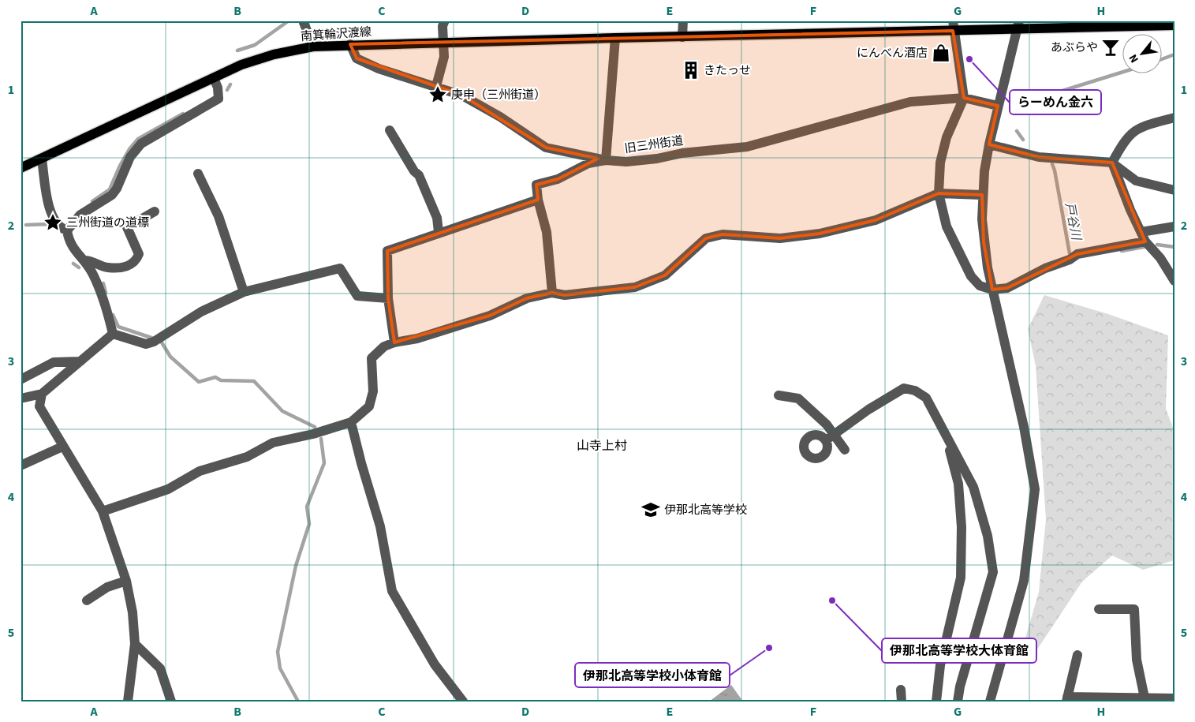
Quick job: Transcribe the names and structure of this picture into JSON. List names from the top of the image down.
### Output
{
  "streets": {
    "main road": ["南箕輪沢渡線"],
    "street": ["旧三州街道"]
  },
  "crossings": [
    ["南箕輪沢渡線", "旧三州街道"]
  ],
  "districts": ["山寺上村"],
  "water": ["戸谷川"],
  "places": {
    "bar": ["あぶらや"],
    "shop": ["にんべん酒店"],
    "other": ["らーめん金六", "伊那北高等学校大体育館", "伊那北高等学校小体育館"],
    "building": ["きたっせ"],
    "place": ["庚申（三州街道）", "三州街道の道標"],
    "school or university": ["伊那北高等学校"]
  },
  "north": "bottom left",
  "grid": {
    "columns": [
      "A",
      "B",
      "C",
      "D",
      "E",
      "F",
      "G",
      "H"
    ],
    "rows": [
      "1",
      "2",
      "3",
      "4",
      "5"
    ]
  }
}
